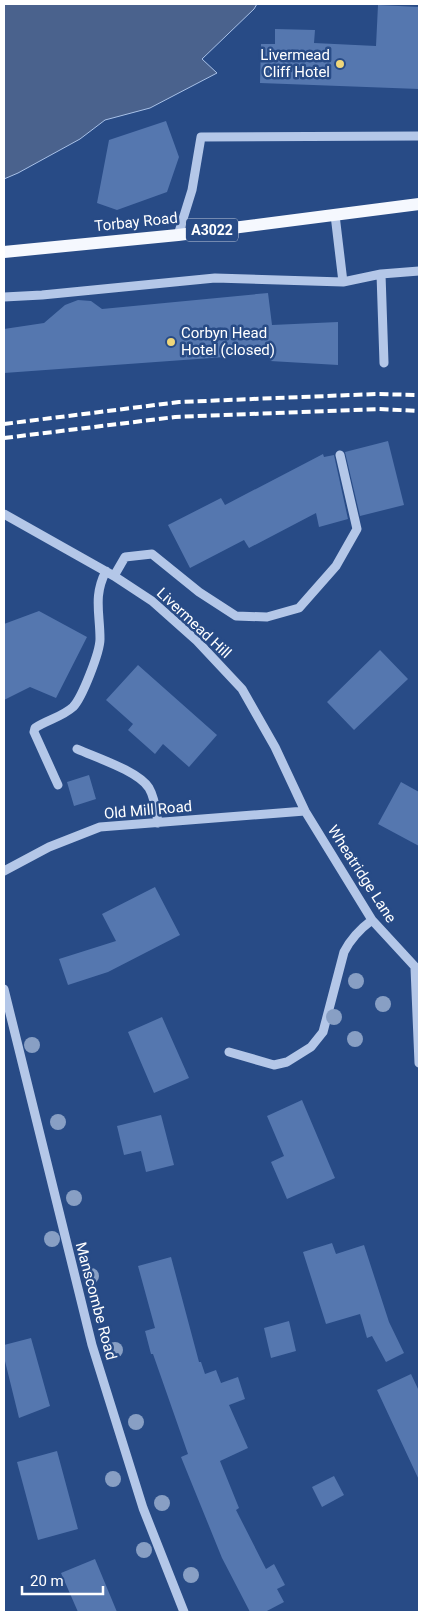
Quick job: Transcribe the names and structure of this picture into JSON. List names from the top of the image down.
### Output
{
  "streets": {
    "main road": ["Torbay Road", "A3022"],
    "street": [
      "Livermead Hill",
      "Old Mill Road",
      "Wheatridge Lane",
      "Manscombe Road"
    ]
  },
  "crossings": [
    ["Livermead Hill", "Old Mill Road"],
    ["Livermead Hill", "Wheatridge Lane"],
    ["Old Mill Road", "Wheatridge Lane"]
  ],
  "places": ["Livermead Cliff Hotel", "Corbyn Head Hotel (closed)"],
  "scale_bar": "20 m"
}
